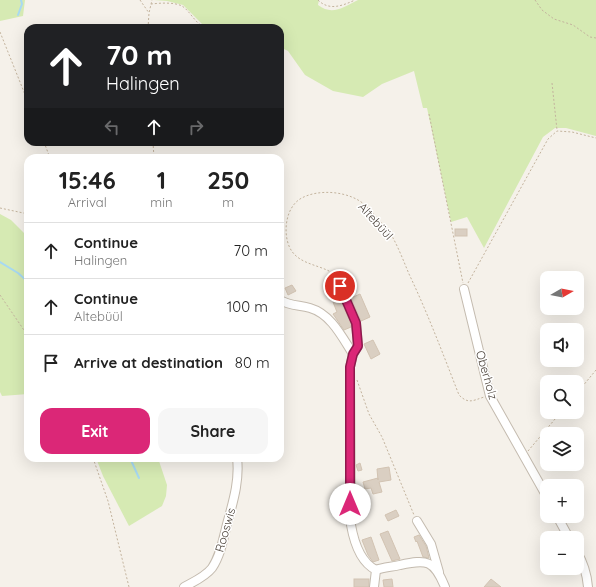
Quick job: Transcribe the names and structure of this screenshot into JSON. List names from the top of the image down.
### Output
{
  "streets": {
    "street": ["Oberholz", "Rooswis"],
    "path": ["Altebüül"]
  },
  "crossings": [
    ["Altebüül", "Oberholz"]
  ],
  "north": "right",
  "page": {
    "turn": ["70 m", "Halingen"],
    "eta": [
      "15:46",
      "Arrival",
      "1",
      "min",
      "250",
      "m"
    ],
    "list": [
      {
        "name": "Continue",
        "note": "Halingen",
        "value": "70 m"
      },
      {
        "name": "Continue",
        "note": "Altebüül",
        "value": "100 m"
      },
      {
        "name": "Arrive at destination",
        "value": "80 m"
      }
    ],
    "map_buttons": ["+", "−"],
    "buttons": ["Exit", "Share"]
  }
}
